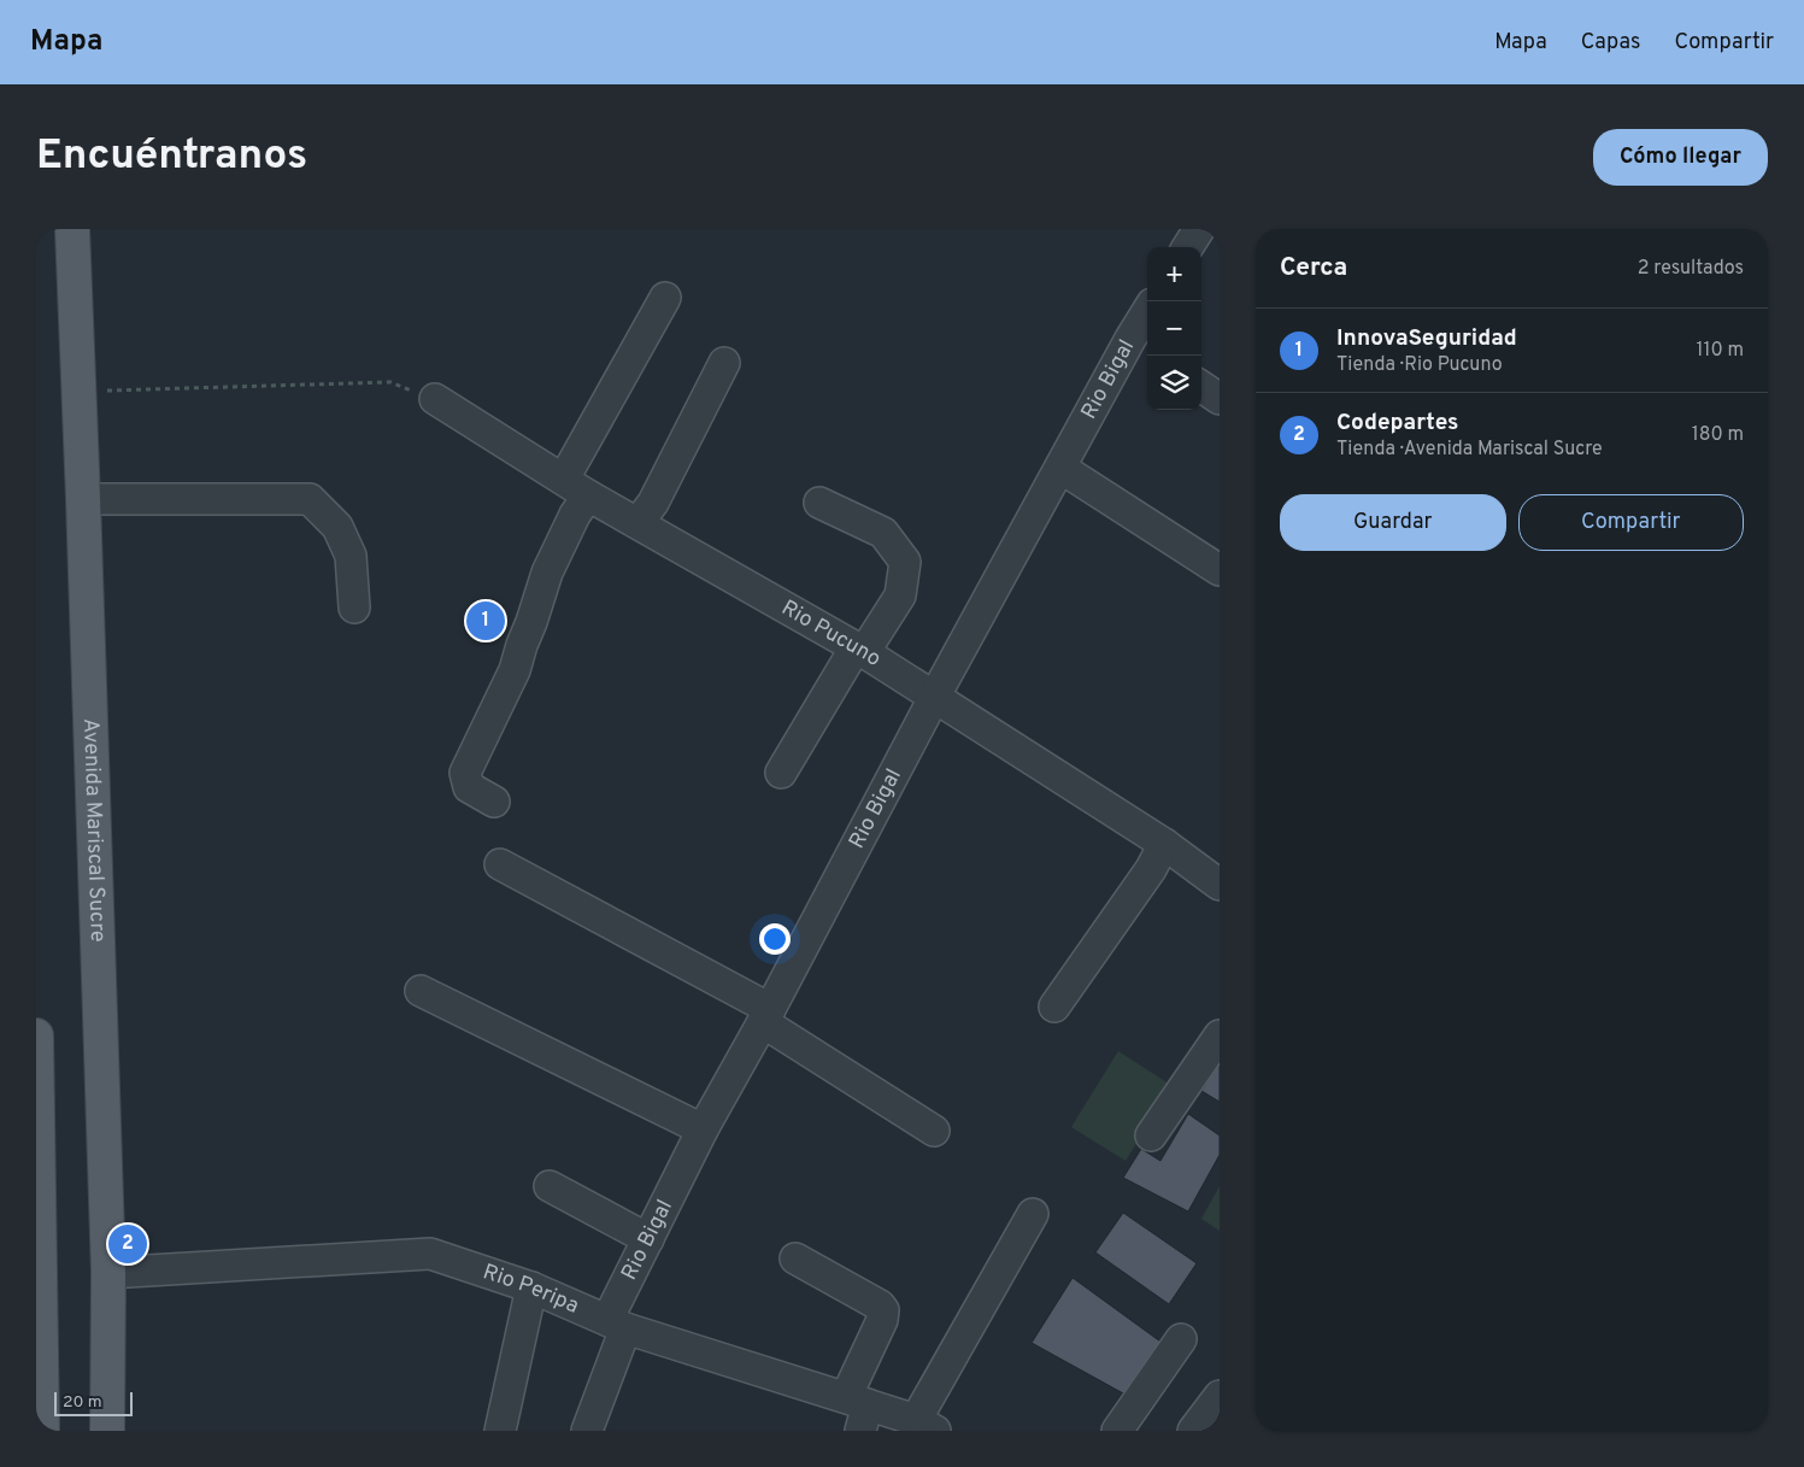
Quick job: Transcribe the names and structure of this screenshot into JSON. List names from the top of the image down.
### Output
{
  "streets": {
    "main road": ["Avenida Mariscal Sucre"],
    "street": ["Rio Bigal", "Rio Pucuno", "Rio Peripa"]
  },
  "crossings": [
    ["Rio Bigal", "Rio Pucuno"],
    ["Rio Bigal", "Rio Peripa"],
    ["Avenida Mariscal Sucre", "Rio Peripa"]
  ],
  "scale_bar": "20 m",
  "page": {
    "header": "Mapa",
    "nav": ["Mapa", "Capas", "Compartir"],
    "buttons": [
      "Cómo llegar",
      ["Guardar", "Compartir"]
    ],
    "title": "Encuéntranos",
    "heading": ["Cerca", "2 resultados"],
    "map_buttons": ["+", "−"],
    "list": [
      {
        "mark": "1",
        "name": "InnovaSeguridad",
        "note": "Tienda · Rio Pucuno",
        "value": "110 m"
      },
      {
        "mark": "2",
        "name": "Codepartes",
        "note": "Tienda · Avenida Mariscal Sucre",
        "value": "180 m"
      }
    ],
    "pins": ["1", "2"],
    "scale": "20 m"
  }
}
